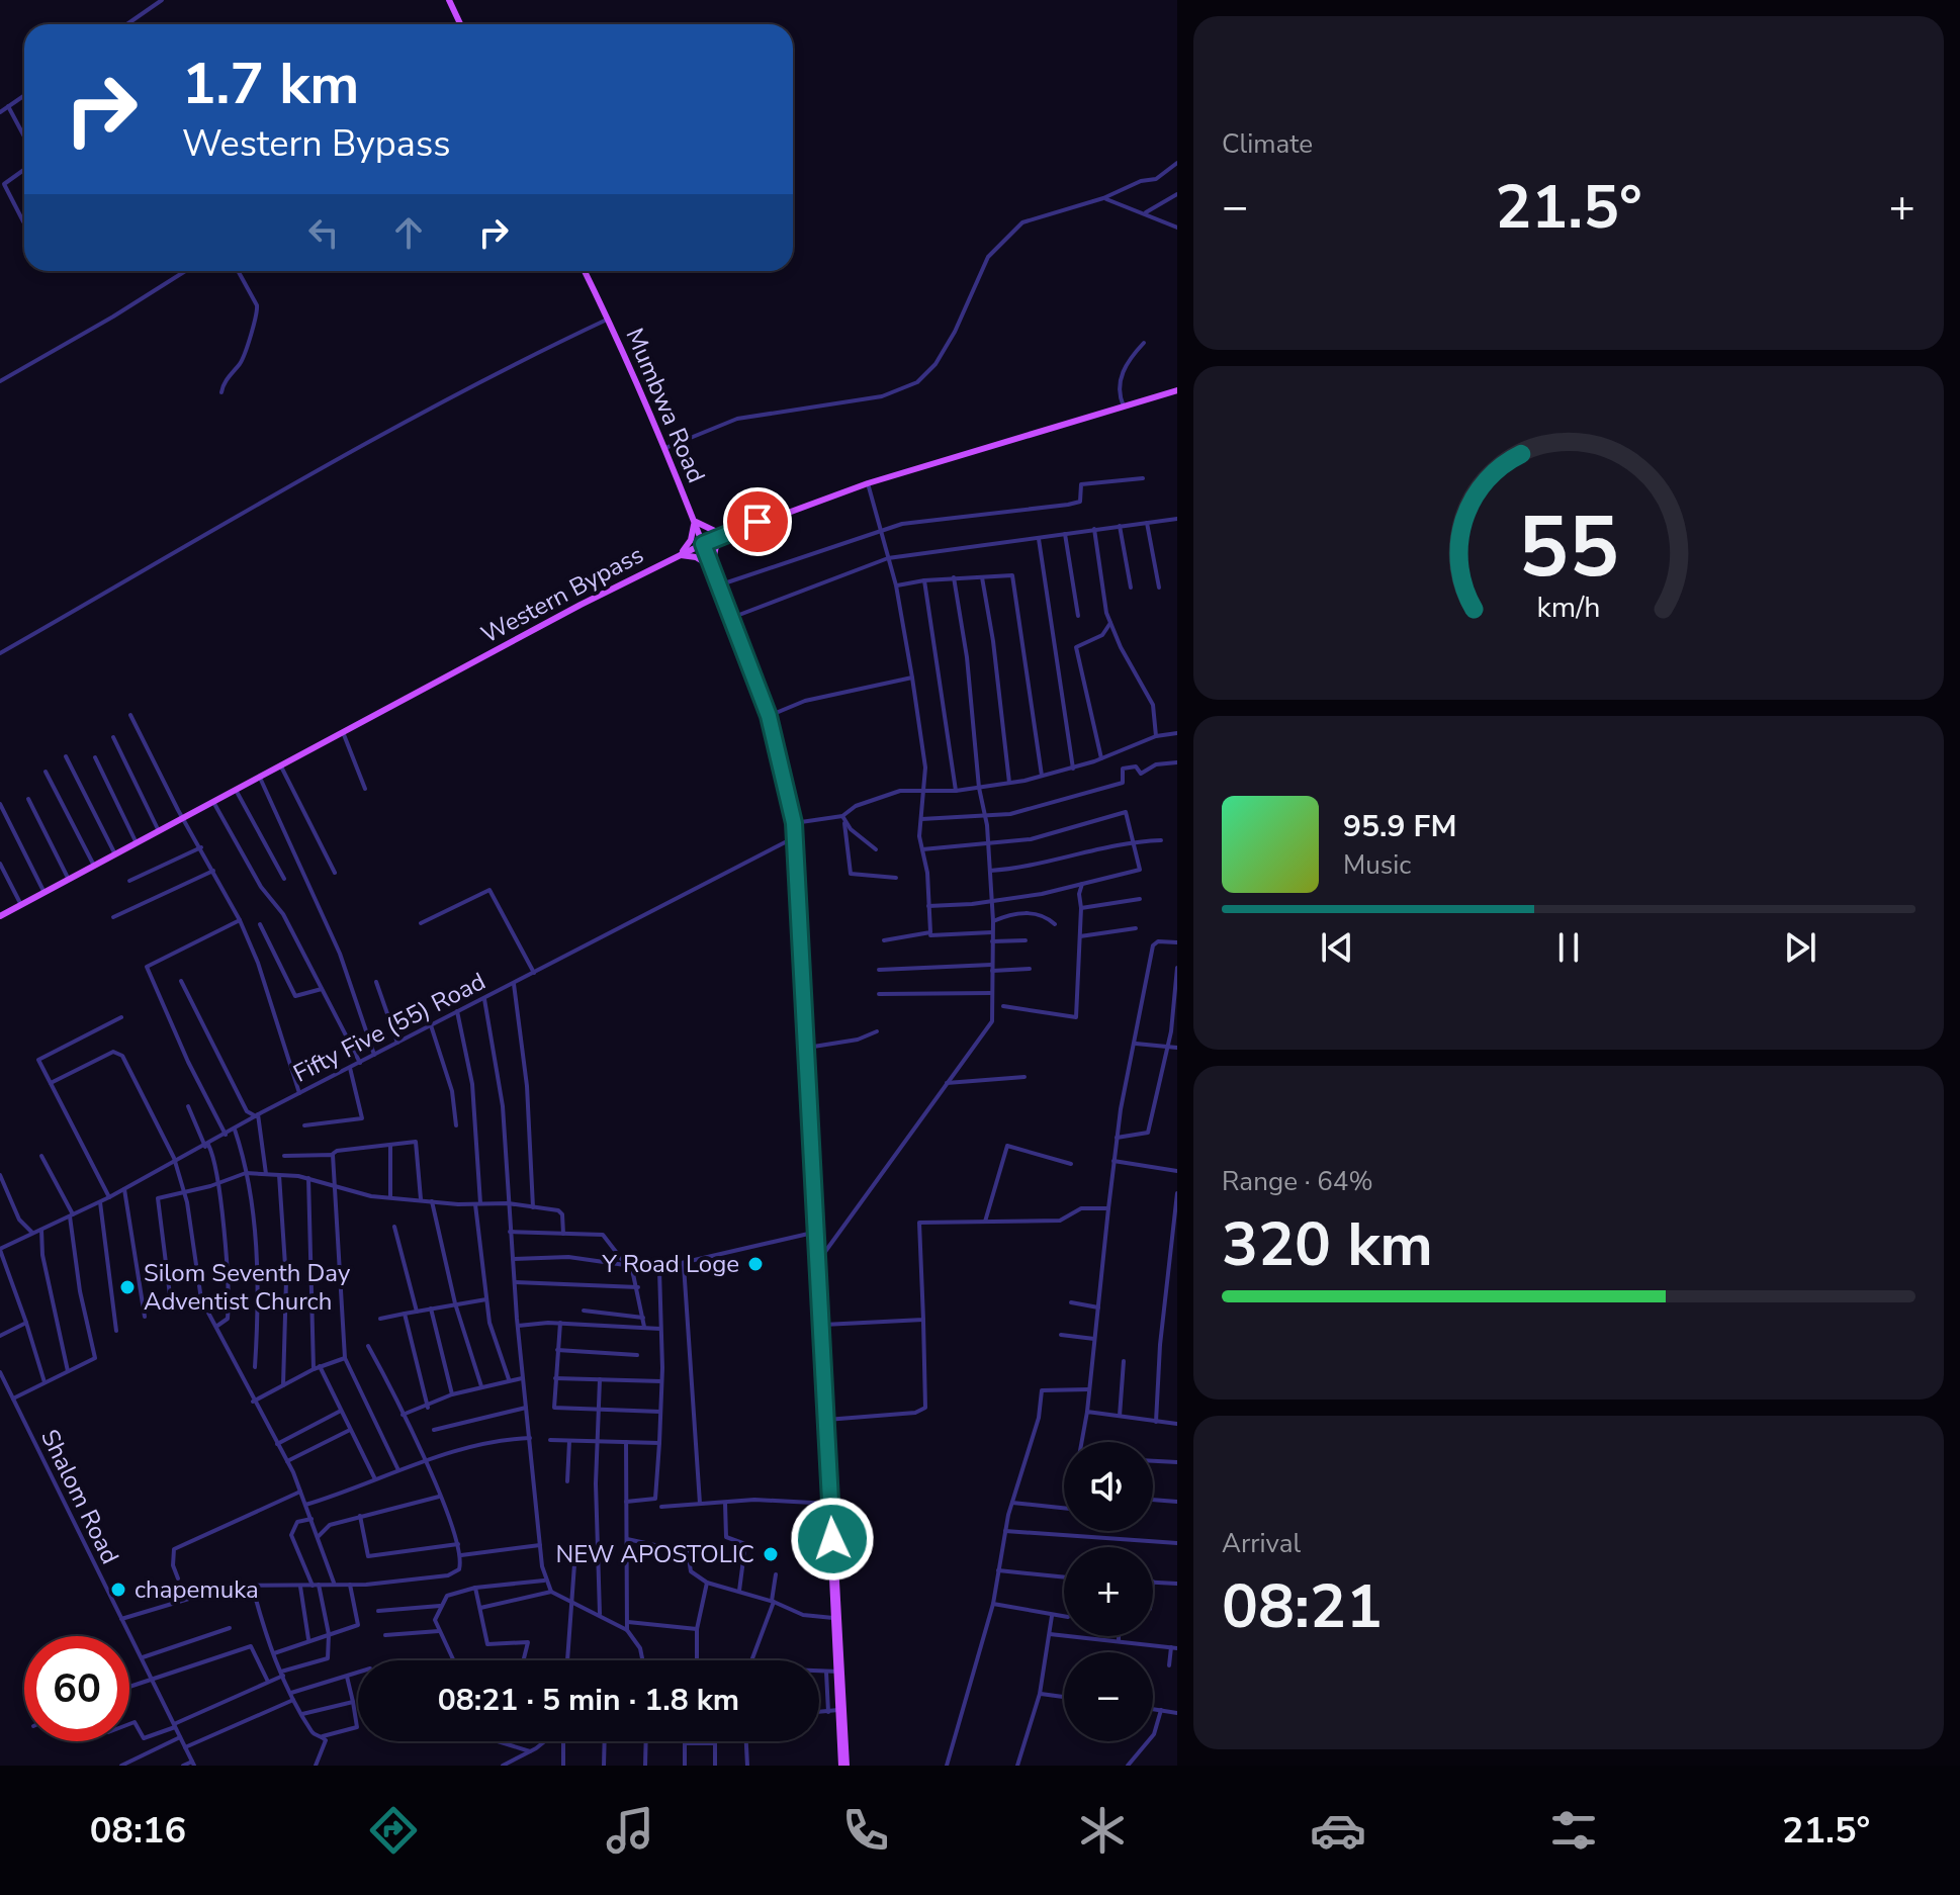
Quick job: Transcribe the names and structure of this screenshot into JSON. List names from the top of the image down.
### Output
{
  "streets": {
    "main road": ["Mumbwa Road", "Western Bypass"],
    "street": ["Fifty Five (55) Road", "Shalom Road"]
  },
  "crossings": [
    ["Mumbwa Road", "Western Bypass"],
    ["Mumbwa Road", "Fifty Five (55) Road"]
  ],
  "places": [
    "Y Road Loge",
    "Silom Seventh Day Adventist Church",
    "NEW APOSTOLIC",
    "chapemuka"
  ],
  "page": {
    "tile": [
      "Climate",
      ["Range · 64%", "320 km"],
      ["Arrival", "08:21"]
    ],
    "turn": ["1.7 km", "Western Bypass"],
    "heat": ["−", "21.5°", "+"],
    "song": ["95.9 FM", "Music"],
    "map_buttons": ["+", "−"],
    "limit": "60",
    "trip": "08:21 · 5 min · 1.8 km",
    "tabs": ["08:16", "21.5°"],
    "gauge": ["55", "km/h"]
  }
}
